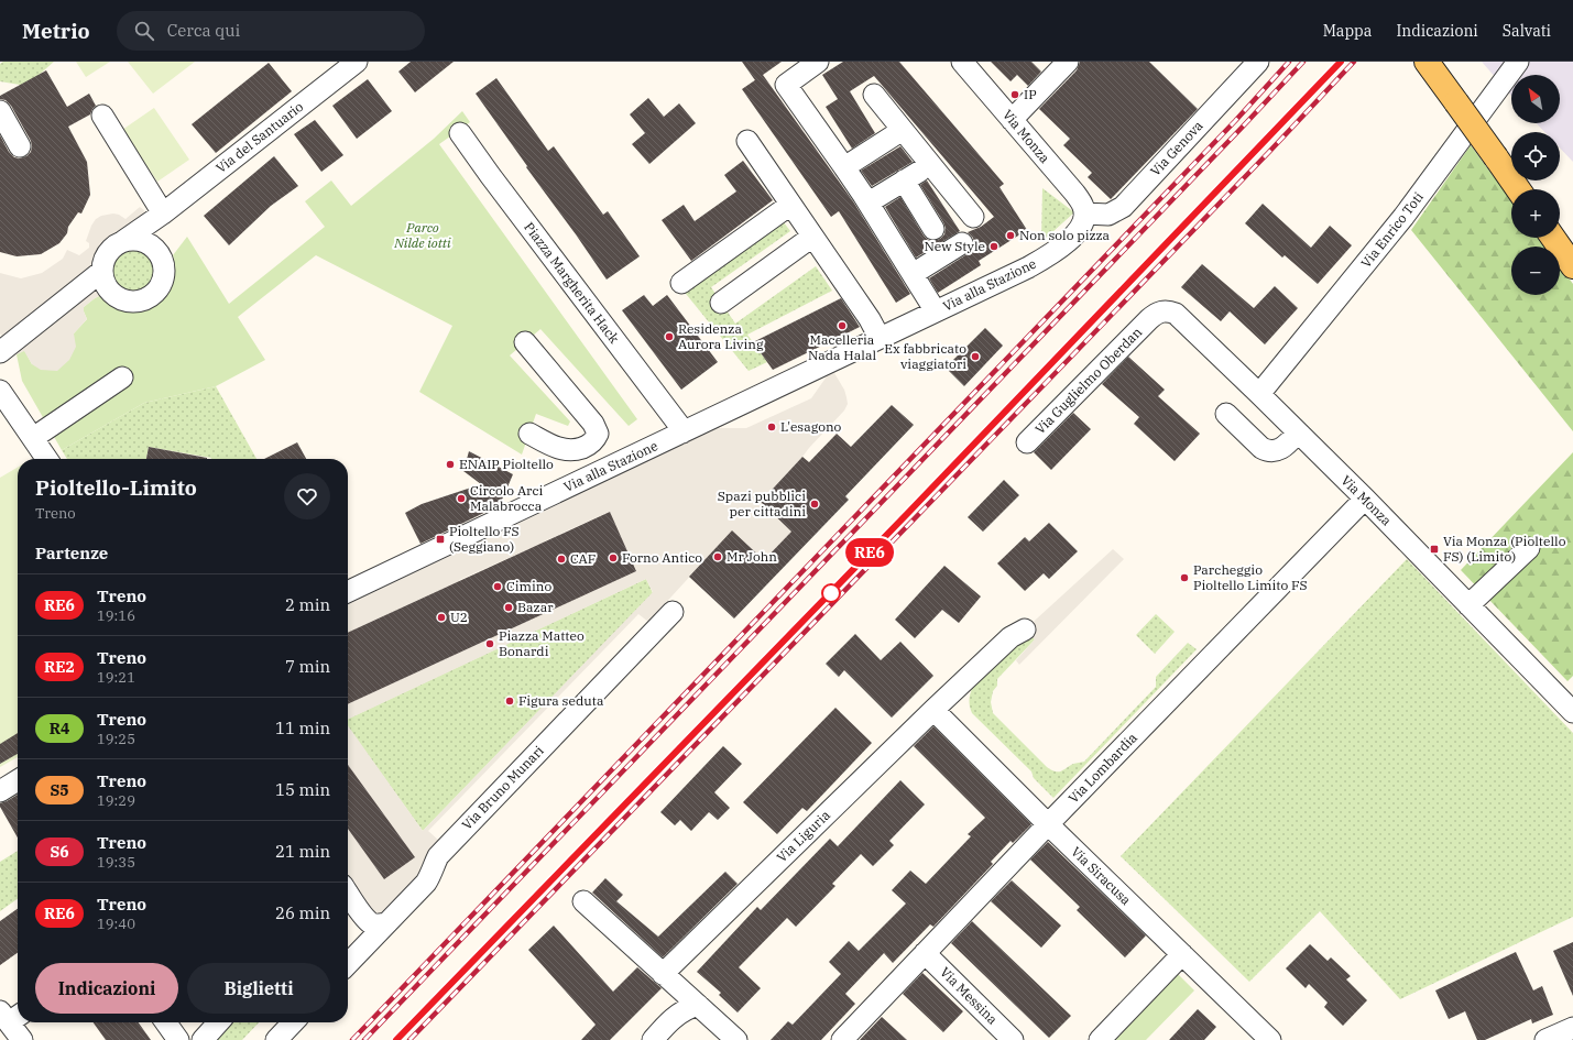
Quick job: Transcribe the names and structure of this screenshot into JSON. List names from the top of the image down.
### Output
{
  "streets": {
    "street": [
      "Via Monza",
      "Via del Santuario",
      "Via Genova",
      "Via Enrico Toti",
      "Piazza Margherita Hack",
      "Via alla Stazione",
      "Via Guglielmo Oberdan",
      "Via Lombardia",
      "Via Bruno Munari",
      "Via Liguria",
      "Via Siracusa",
      "Via Messina"
    ]
  },
  "crossings": [
    ["Via Monza", "Via Genova"],
    ["Via Monza", "Via Enrico Toti"],
    ["Via Monza", "Via alla Stazione"],
    ["Via Monza", "Via Guglielmo Oberdan"],
    ["Via Monza", "Via Lombardia"],
    ["Via Genova", "Via alla Stazione"],
    ["Piazza Margherita Hack", "Via alla Stazione"],
    ["Via Lombardia", "Via Siracusa"],
    ["Via Lombardia", "Via Messina"],
    ["Via Liguria", "Via Siracusa"]
  ],
  "parks": ["Parco Nilde iotti"],
  "places": {
    "other": [
      "IP",
      "Non solo pizza",
      "New Style",
      "Macelleria Nada Halal",
      "Residenza Aurora Living",
      "Ex fabbricato viaggiatori",
      "L'esagono",
      "ENAIP Pioltello",
      "Circolo Arci Malabrocca",
      "Spazi pubblici per cittadini",
      "Mr John",
      "Forno Antico",
      "CAF",
      "Parcheggio Pioltello Limito FS",
      "Cimino",
      "Bazar",
      "U2",
      "Piazza Matteo Bonardi",
      "Figura seduta"
    ],
    "transit": ["Pioltello FS (Seggiano)", "Via Monza (Pioltello FS) (Limito)"]
  },
  "north": "top left",
  "page": {
    "header": "Metrio",
    "search": "Cerca qui",
    "nav": ["Mappa", "Indicazioni", "Salvati"],
    "on_map": "RE6",
    "map_buttons": ["+", "−"],
    "heading": [
      ["Pioltello-Limito", "Treno"],
      "Partenze"
    ],
    "list": [
      {
        "mark": "RE6",
        "name": "Treno",
        "note": "19:16",
        "value": "2 min"
      },
      {
        "mark": "RE2",
        "name": "Treno",
        "note": "19:21",
        "value": "7 min"
      },
      {
        "mark": "R4",
        "name": "Treno",
        "note": "19:25",
        "value": "11 min"
      },
      {
        "mark": "S5",
        "name": "Treno",
        "note": "19:29",
        "value": "15 min"
      },
      {
        "mark": "S6",
        "name": "Treno",
        "note": "19:35",
        "value": "21 min"
      },
      {
        "mark": "RE6",
        "name": "Treno",
        "note": "19:40",
        "value": "26 min"
      }
    ],
    "buttons": ["Indicazioni", "Biglietti"]
  }
}
